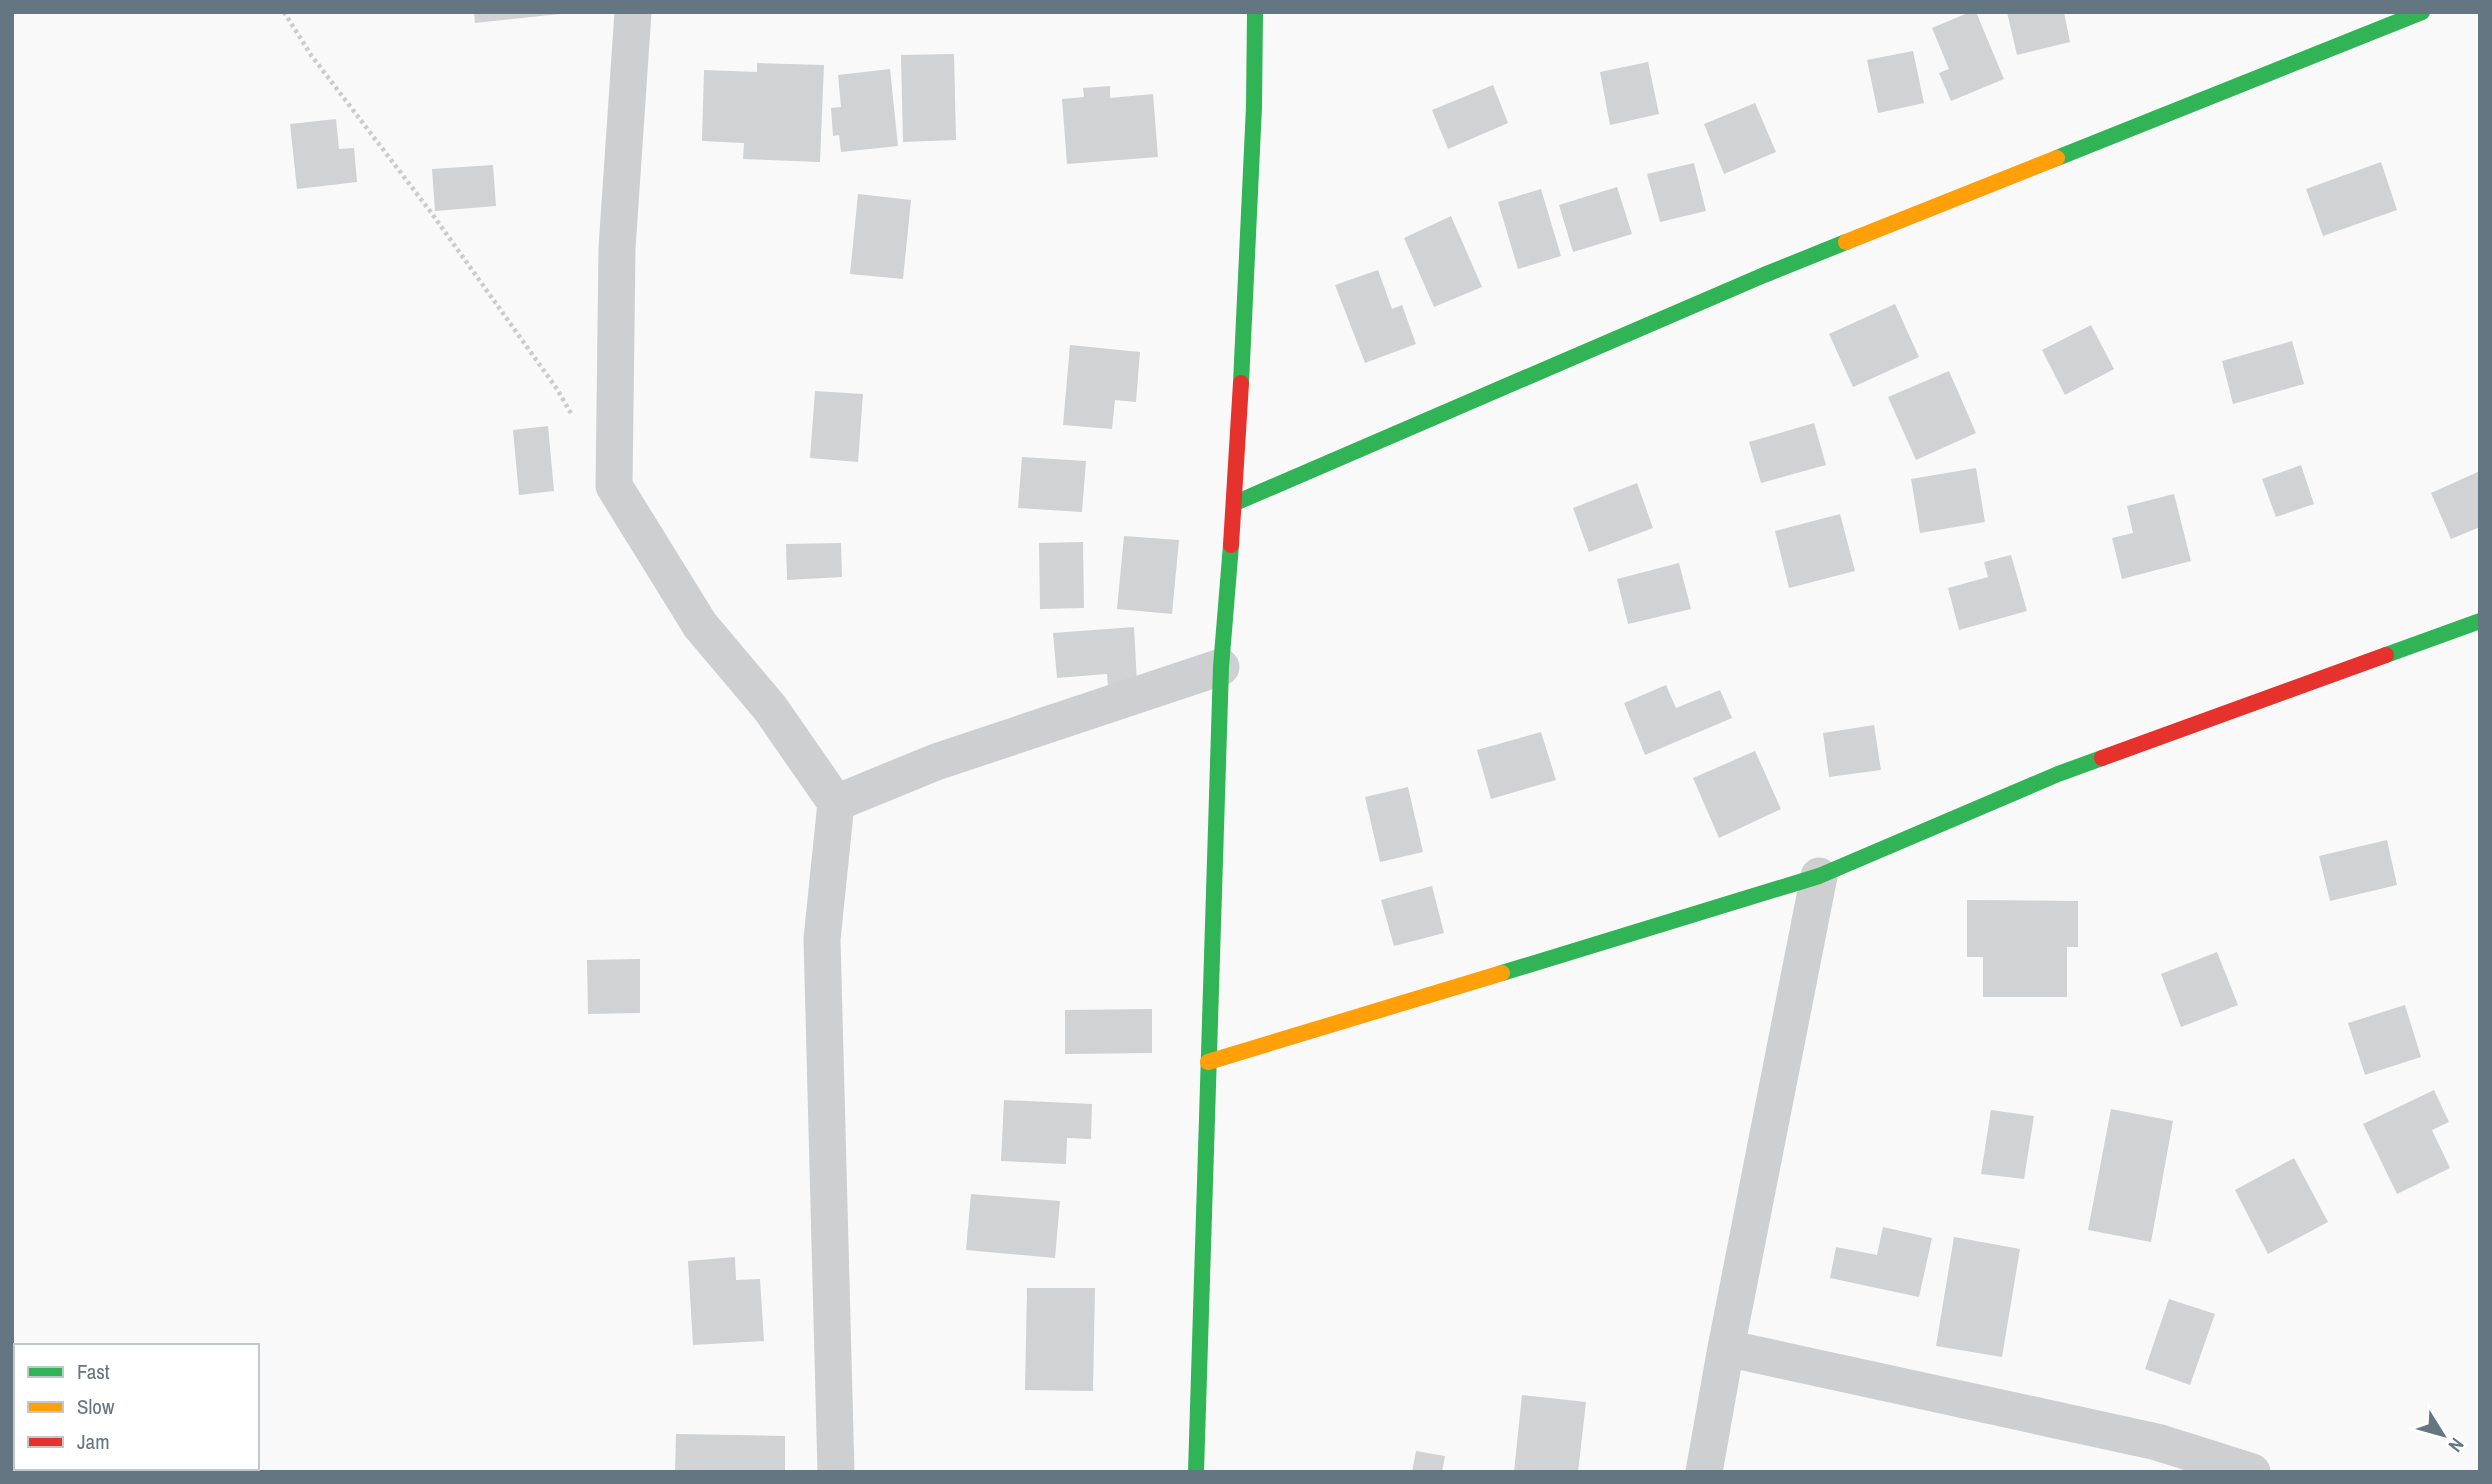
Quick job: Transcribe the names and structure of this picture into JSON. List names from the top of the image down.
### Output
{
  "legend": ["Fast", "Slow", "Jam"],
  "north": "bottom right"
}
